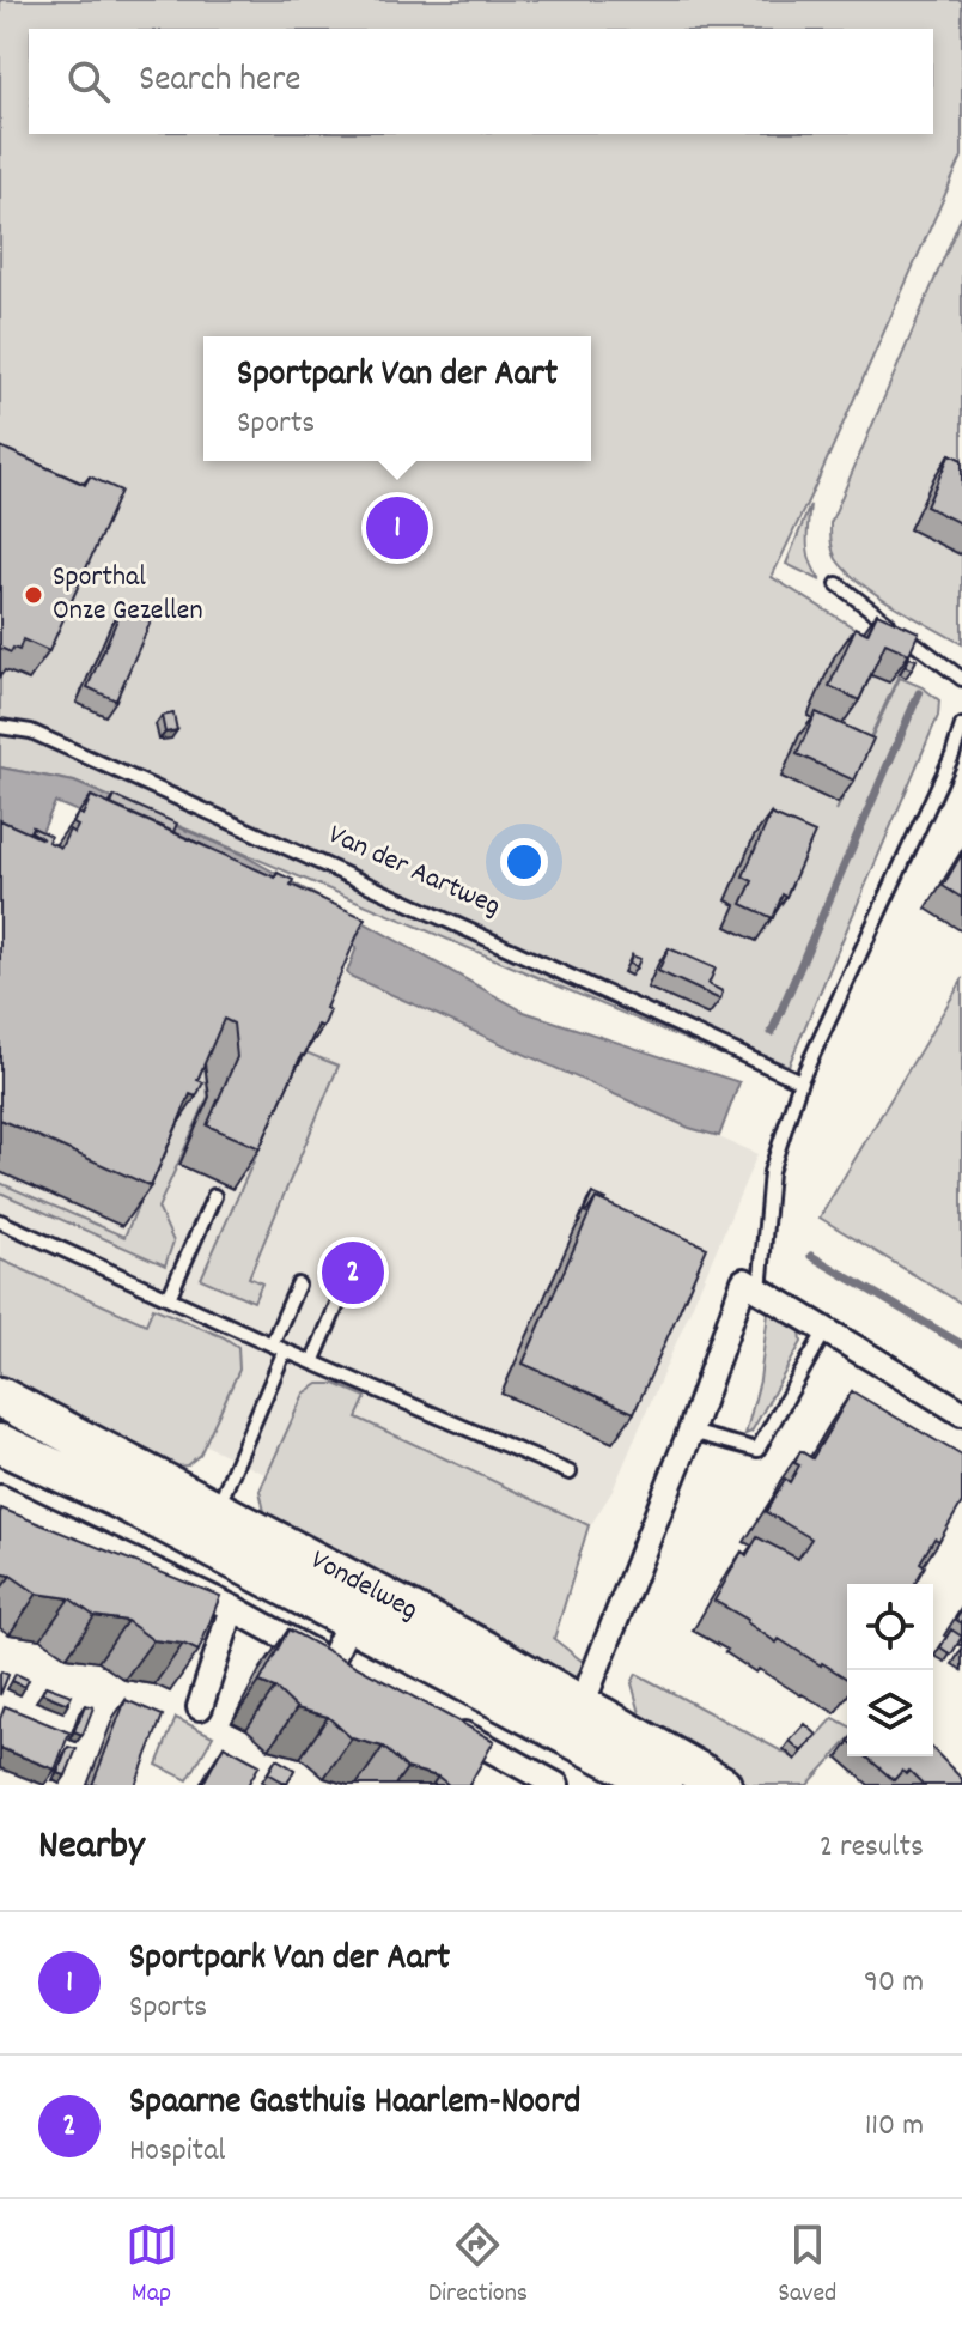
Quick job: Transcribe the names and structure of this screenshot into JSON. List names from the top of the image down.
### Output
{
  "streets": {
    "main road": ["Vondelweg"],
    "lane": ["Van der Aartweg"]
  },
  "places": ["Sporthal Onze Gezellen"],
  "page": {
    "search": "Search here",
    "popup": ["Sportpark Van der Aart", "Sports"],
    "pins": ["1", "2"],
    "heading": ["Nearby", "2 results"],
    "list": [
      {
        "mark": "1",
        "name": "Sportpark Van der Aart",
        "note": "Sports",
        "value": "90 m"
      },
      {
        "mark": "2",
        "name": "Spaarne Gasthuis Haarlem-Noord",
        "note": "Hospital",
        "value": "110 m"
      }
    ],
    "nav": ["Map", "Directions", "Saved"]
  }
}
